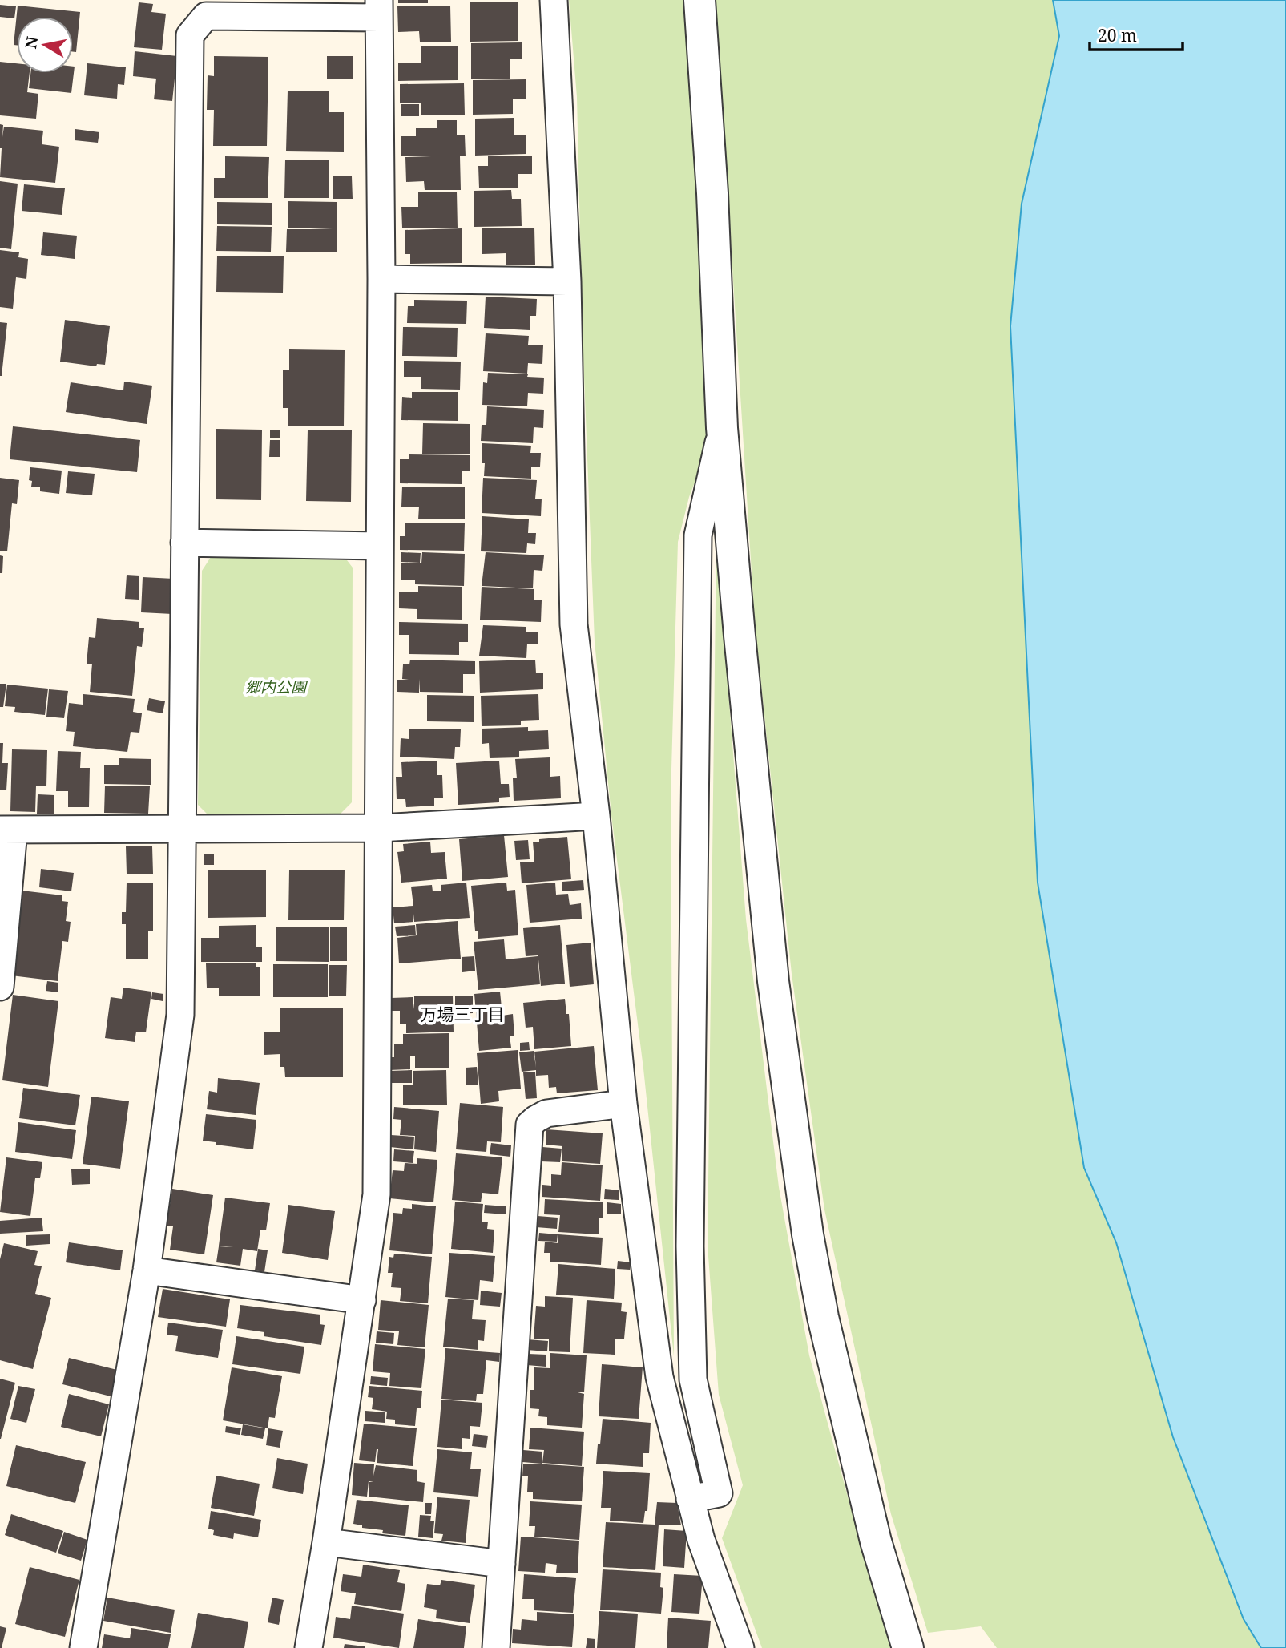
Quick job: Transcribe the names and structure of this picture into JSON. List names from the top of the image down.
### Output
{
  "districts": ["万場三丁目"],
  "parks": ["郷内公園"],
  "scale_bar": "20 m",
  "north": "left"
}
